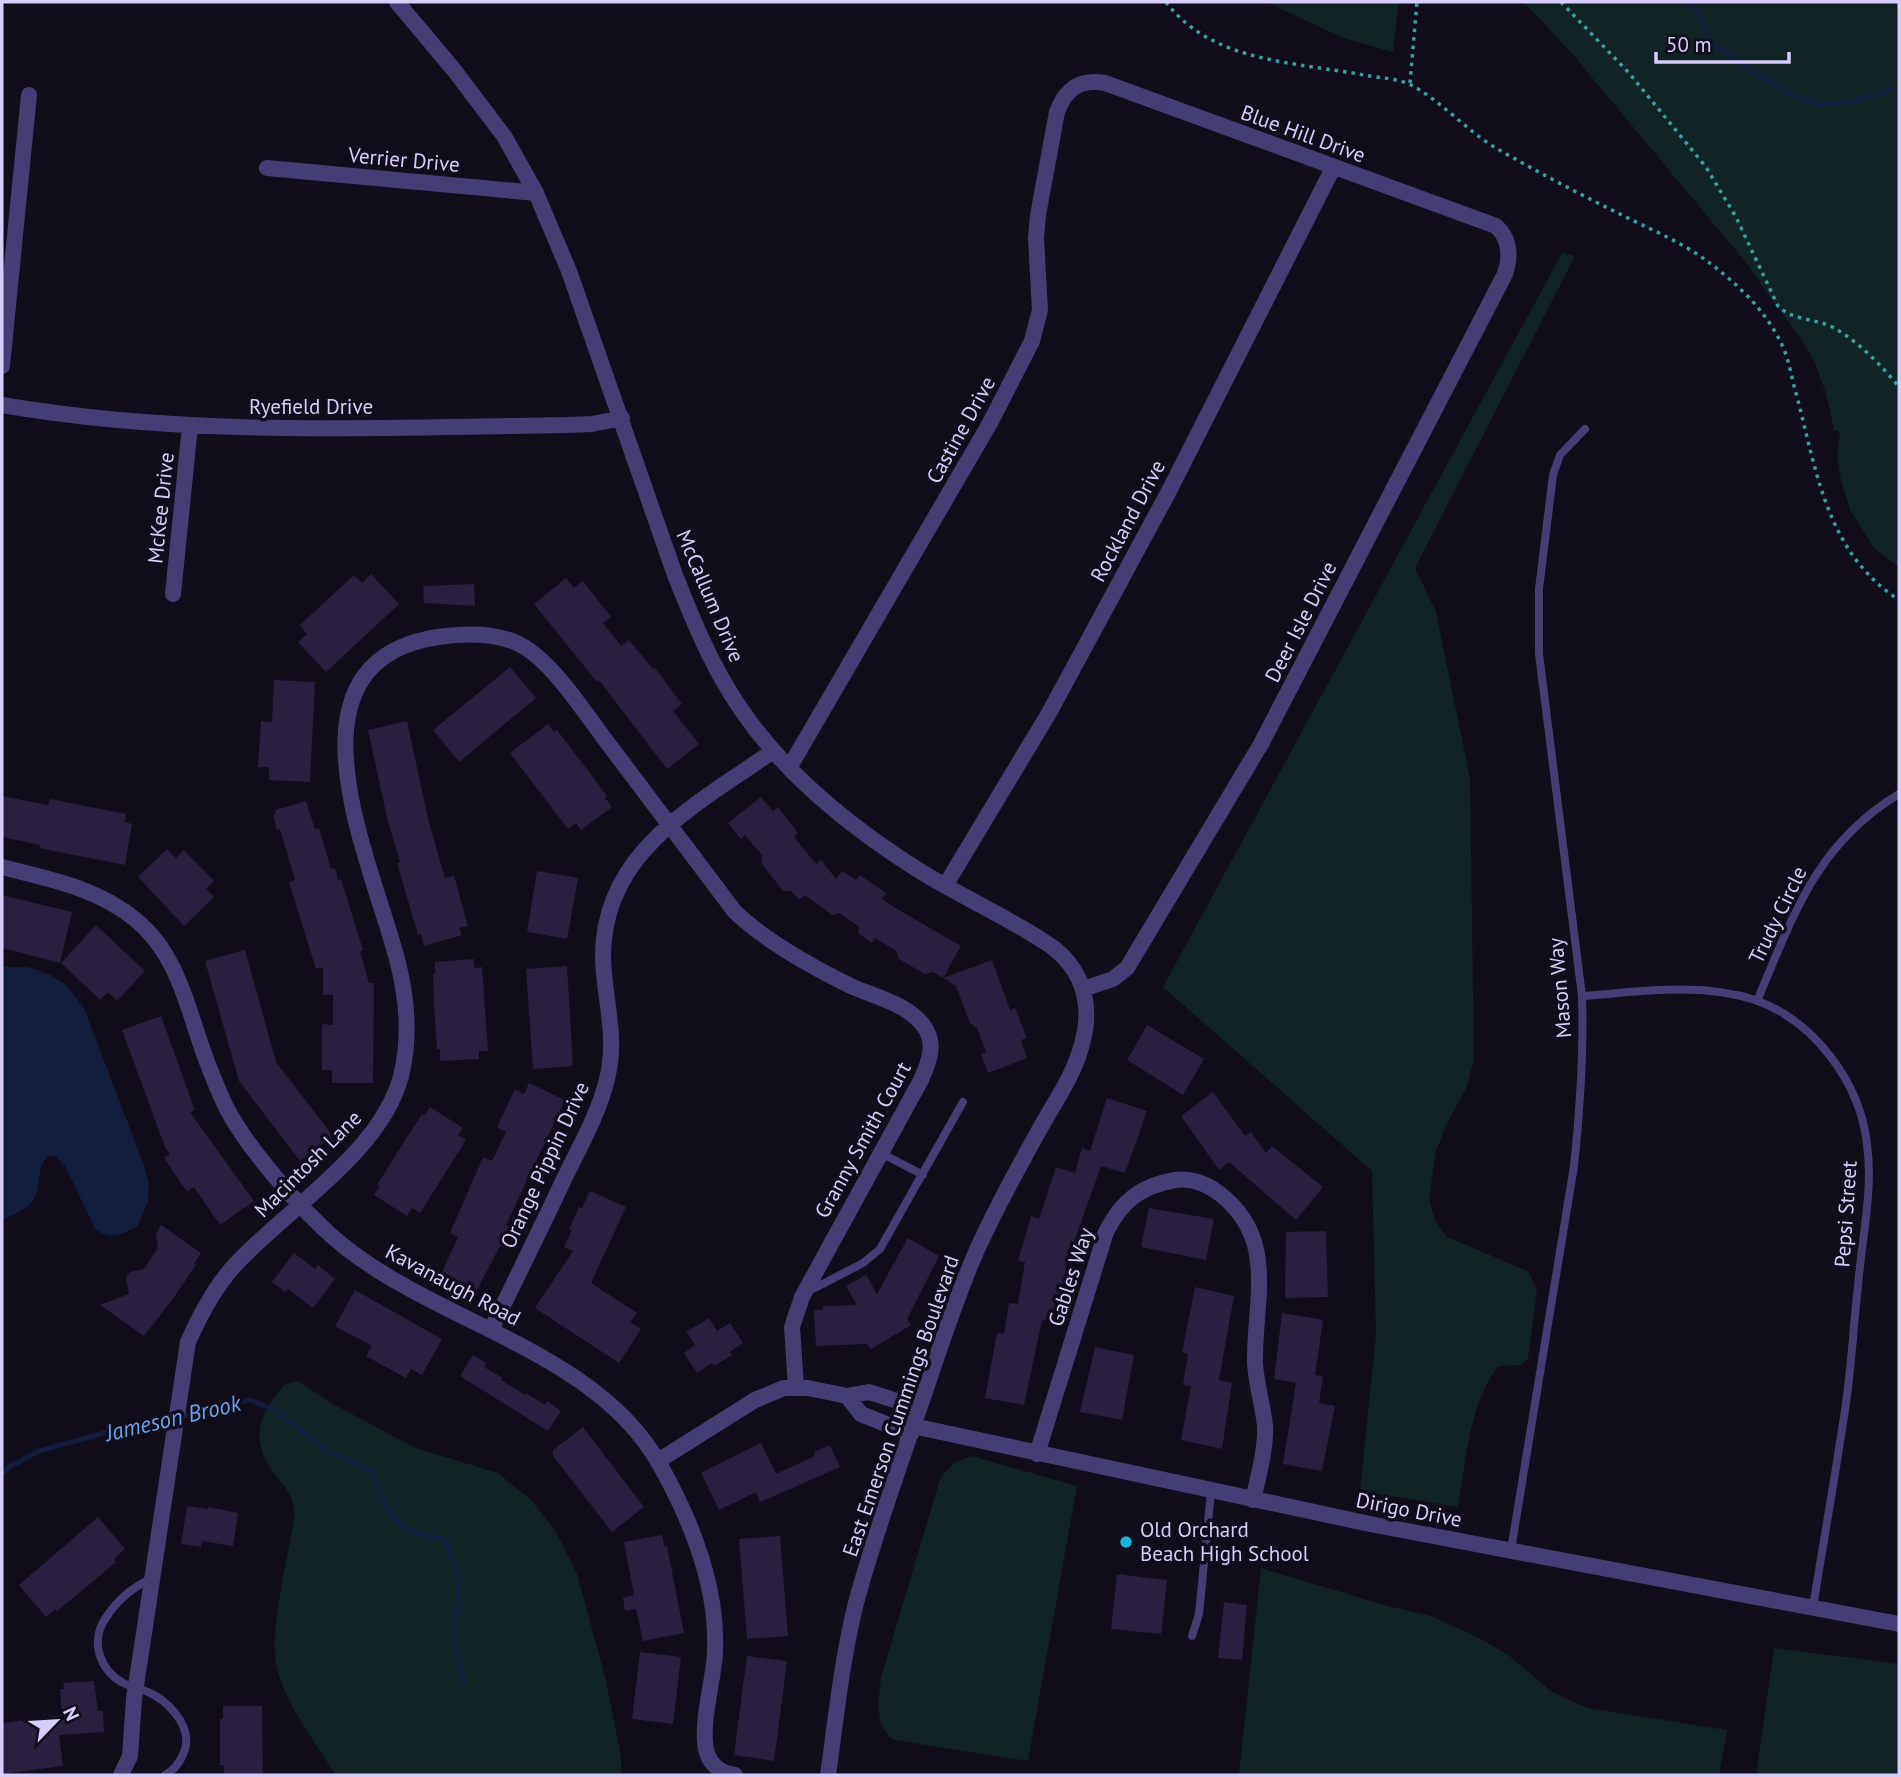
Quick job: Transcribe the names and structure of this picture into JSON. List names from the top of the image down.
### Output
{
  "streets": {
    "street": [
      "Blue Hill Drive",
      "Verrier Drive",
      "Ryefield Drive",
      "Castine Drive",
      "McKee Drive",
      "Rockland Drive",
      "McCallum Drive",
      "Deer Isle Drive",
      "Granny Smith Court",
      "Macintosh Lane",
      "Orange Pippin Drive",
      "Gables Way",
      "Kavanaugh Road",
      "East Emerson Cummings Boulevard",
      "Dirigo Drive"
    ],
    "lane": ["Trudy Circle", "Mason Way", "Pepsi Street"]
  },
  "crossings": [
    ["Blue Hill Drive", "Castine Drive"],
    ["Blue Hill Drive", "Rockland Drive"],
    ["Blue Hill Drive", "Deer Isle Drive"],
    ["Verrier Drive", "McCallum Drive"],
    ["Ryefield Drive", "McKee Drive"],
    ["Ryefield Drive", "McCallum Drive"],
    ["Castine Drive", "McCallum Drive"],
    ["Rockland Drive", "McCallum Drive"],
    ["McCallum Drive", "Deer Isle Drive"],
    ["McCallum Drive", "Orange Pippin Drive"],
    ["McCallum Drive", "East Emerson Cummings Boulevard"],
    ["Deer Isle Drive", "East Emerson Cummings Boulevard"],
    ["Trudy Circle", "Pepsi Street"],
    ["Mason Way", "Pepsi Street"],
    ["Mason Way", "Dirigo Drive"],
    ["Granny Smith Court", "Macintosh Lane"],
    ["Granny Smith Court", "Orange Pippin Drive"],
    ["Macintosh Lane", "Orange Pippin Drive"],
    ["Macintosh Lane", "Kavanaugh Road"],
    ["Orange Pippin Drive", "Kavanaugh Road"],
    ["Pepsi Street", "Dirigo Drive"],
    ["Gables Way", "Dirigo Drive"],
    ["East Emerson Cummings Boulevard", "Dirigo Drive"]
  ],
  "water": ["Jameson Brook"],
  "places": ["Old Orchard Beach High School"],
  "scale_bar": "50 m",
  "north": "top right"
}
